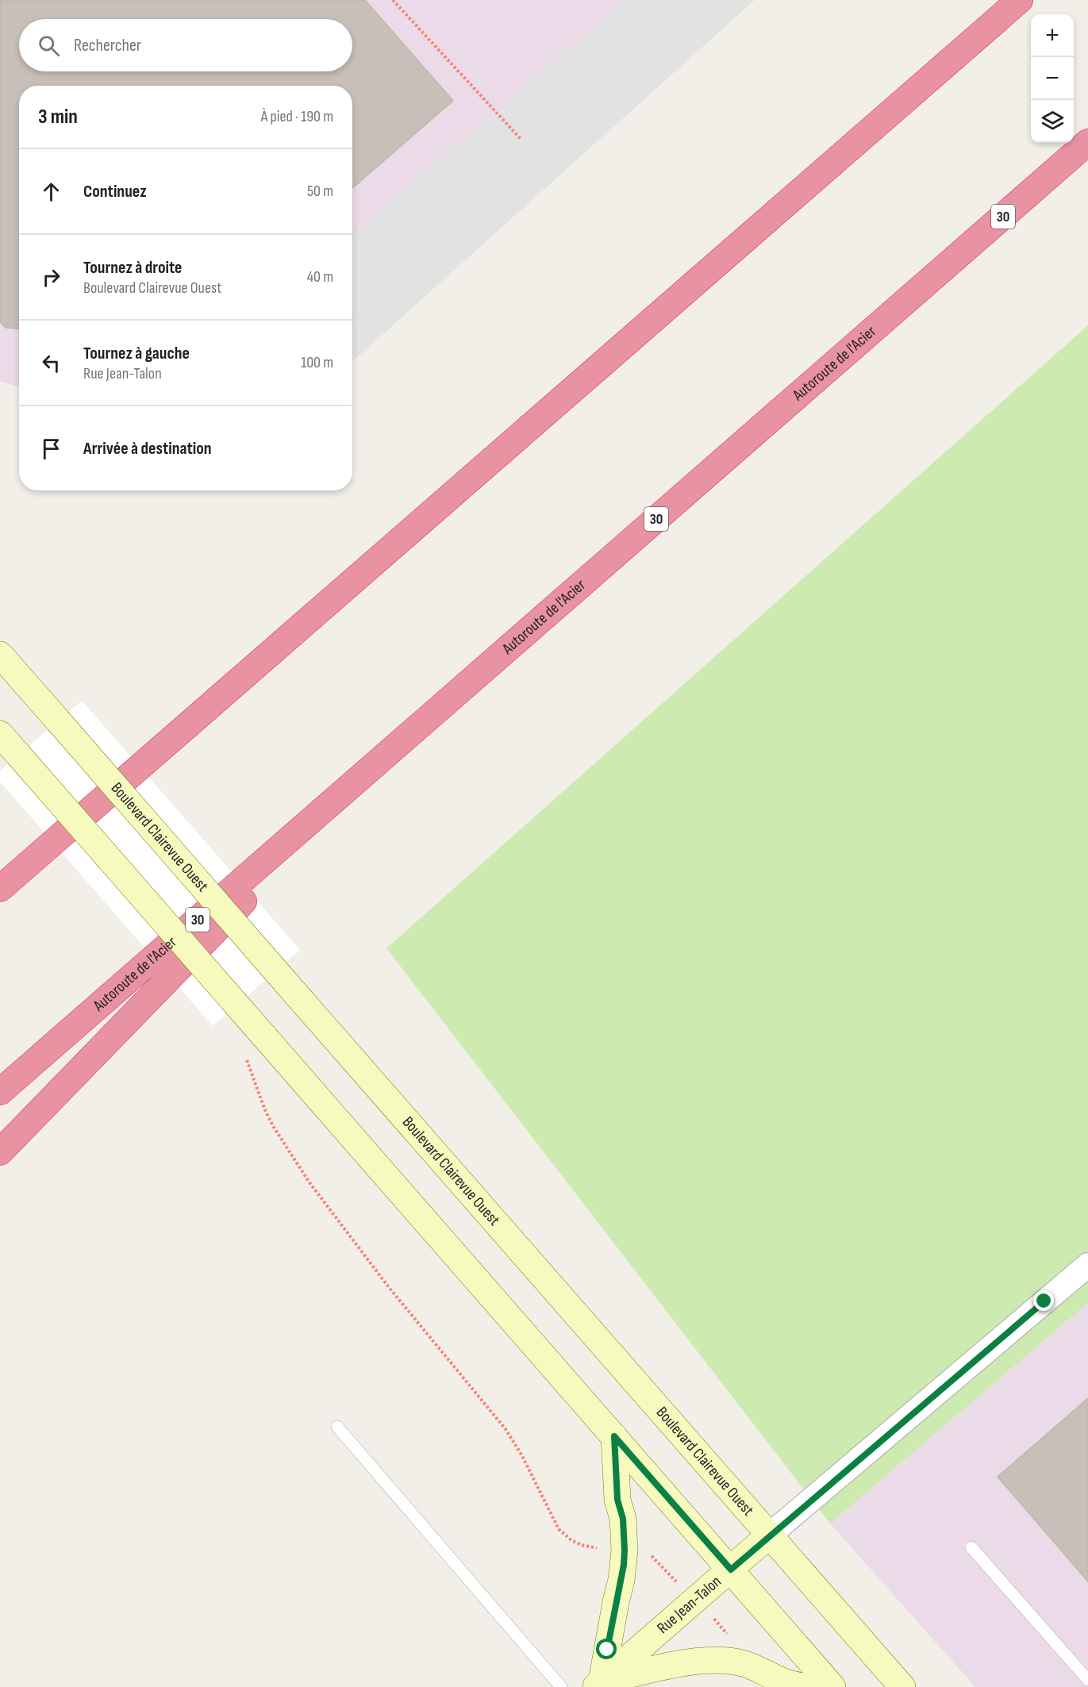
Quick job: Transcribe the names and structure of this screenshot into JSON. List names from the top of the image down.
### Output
{
  "streets": {
    "highway": ["30", "Autoroute de l'Acier"],
    "street": ["Boulevard Clairevue Ouest", "Rue Jean-Talon"]
  },
  "crossings": [
    ["Boulevard Clairevue Ouest", "Rue Jean-Talon"]
  ],
  "page": {
    "map_buttons": ["+", "−"],
    "search": "Rechercher",
    "heading": ["3 min", "À pied · 190 m"],
    "list": [
      ["Continuez", "50 m"],
      ["Tournez à droite", "Boulevard Clairevue Ouest", "40 m"],
      ["Tournez à gauche", "Rue Jean-Talon", "100 m"],
      "Arrivée à destination"
    ]
  }
}
